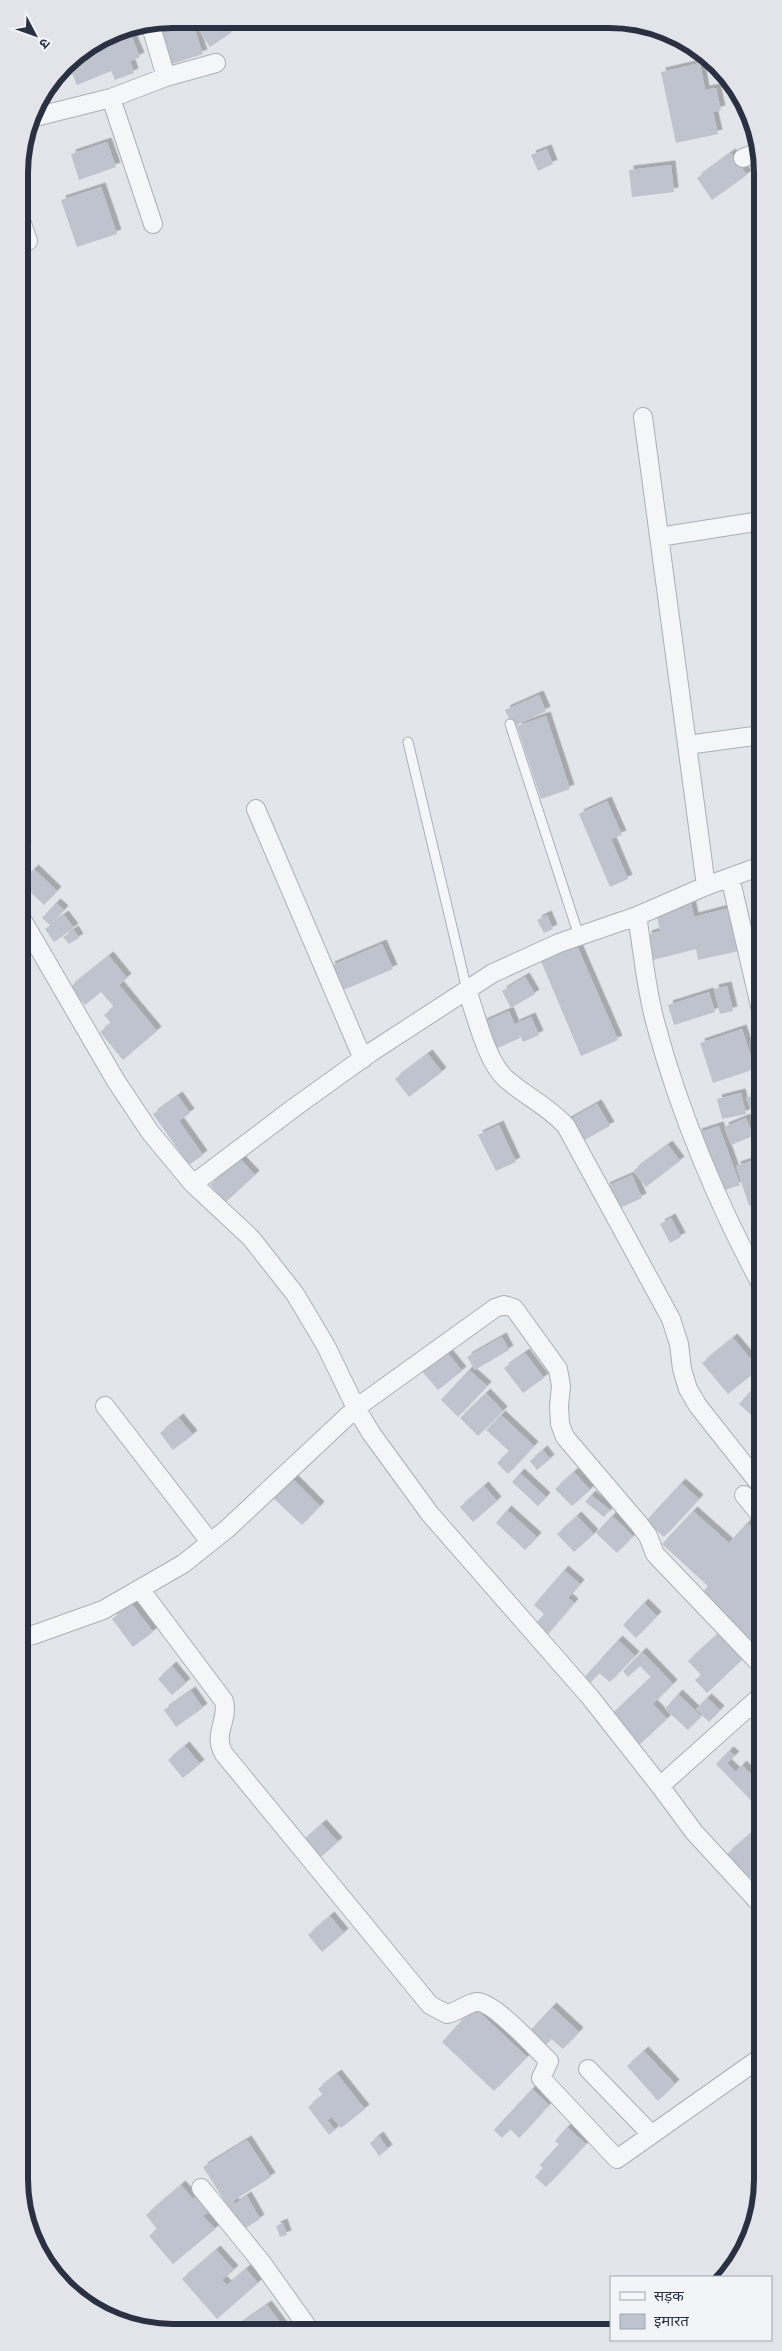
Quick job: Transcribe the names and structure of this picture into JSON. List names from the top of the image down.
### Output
{
  "legend": ["सड़क", "इमारत"],
  "north": "bottom right"
}
